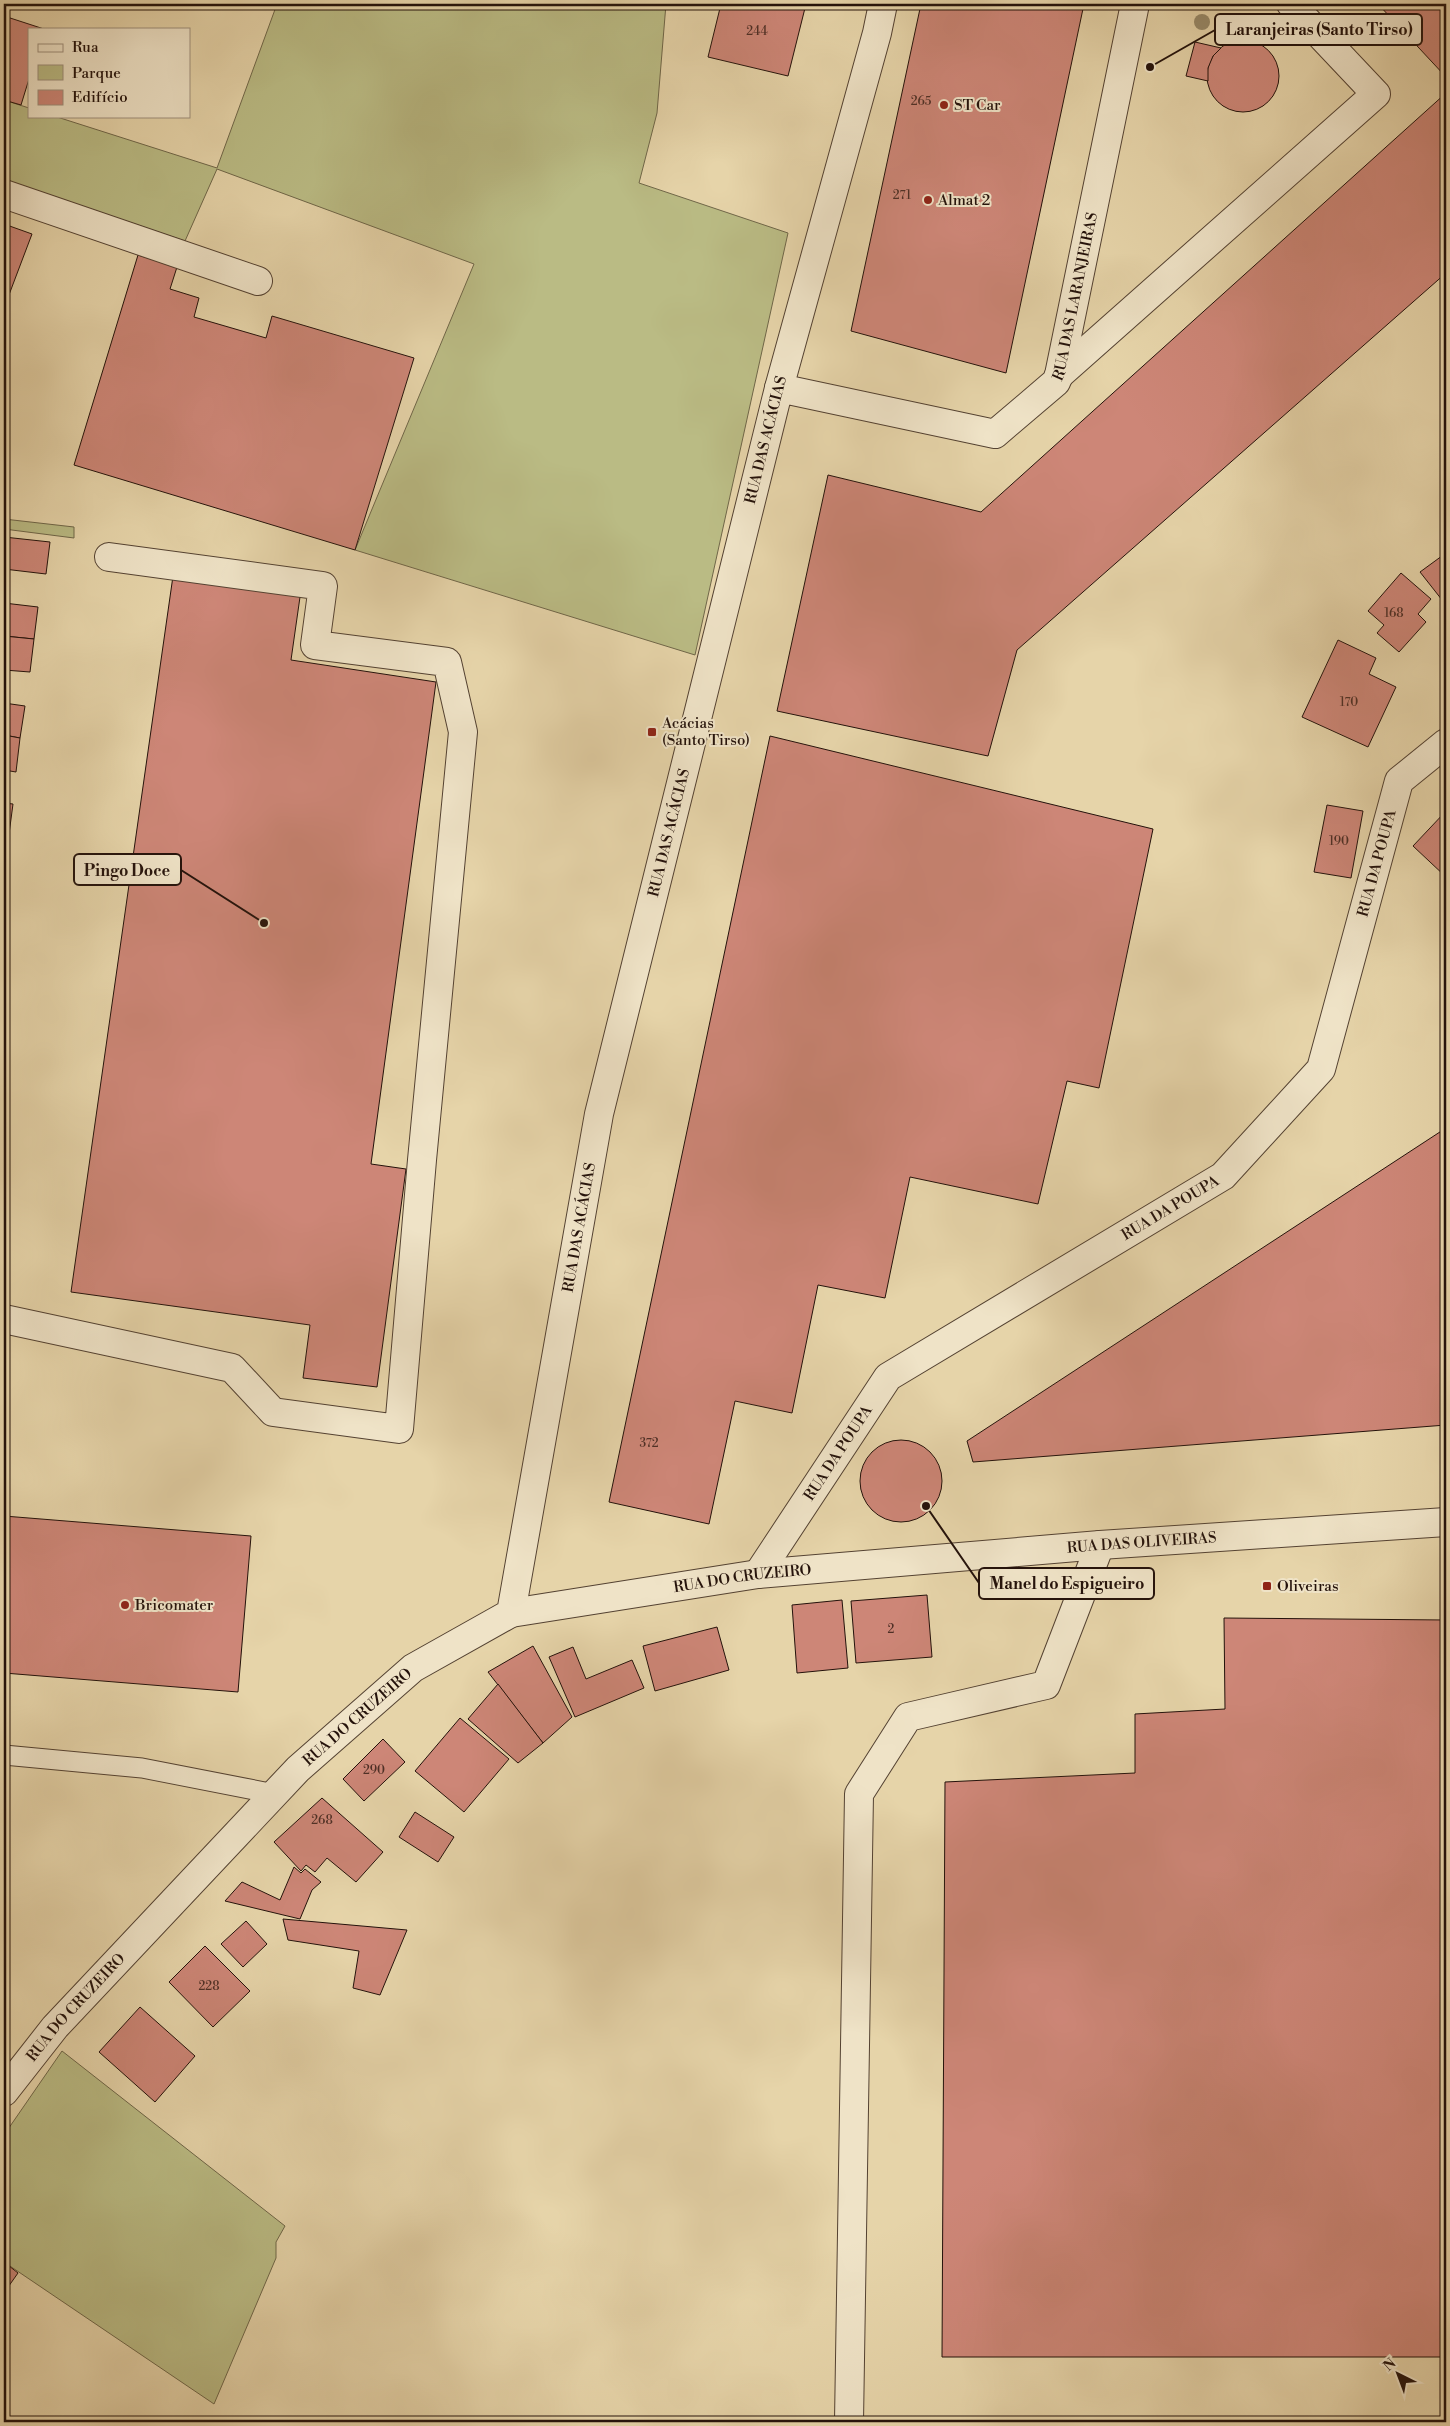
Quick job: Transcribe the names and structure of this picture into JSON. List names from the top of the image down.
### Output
{
  "streets": {
    "street": [
      "RUA DAS LARANJEIRAS",
      "RUA DAS ACÁCIAS",
      "RUA DA POUPA",
      "RUA DAS OLIVEIRAS",
      "RUA DO CRUZEIRO"
    ]
  },
  "crossings": [
    ["RUA DAS LARANJEIRAS", "RUA DAS ACÁCIAS"],
    ["RUA DAS ACÁCIAS", "RUA DO CRUZEIRO"],
    ["RUA DA POUPA", "RUA DO CRUZEIRO"],
    ["RUA DAS OLIVEIRAS", "RUA DO CRUZEIRO"]
  ],
  "places": {
    "other": [
      "Laranjeiras (Santo Tirso)",
      "ST Car",
      "Almat 2",
      "Pingo Doce",
      "Manel do Espigueiro",
      "Bricomater"
    ],
    "transit": ["Acácias (Santo Tirso)", "Oliveiras"]
  },
  "house_numbers": [
    "244",
    "265",
    "271",
    "168",
    "170",
    "190",
    "372",
    "2",
    "290",
    "268",
    "228"
  ],
  "legend": ["Rua", "Parque", "Edifício"],
  "north": "top left"
}
